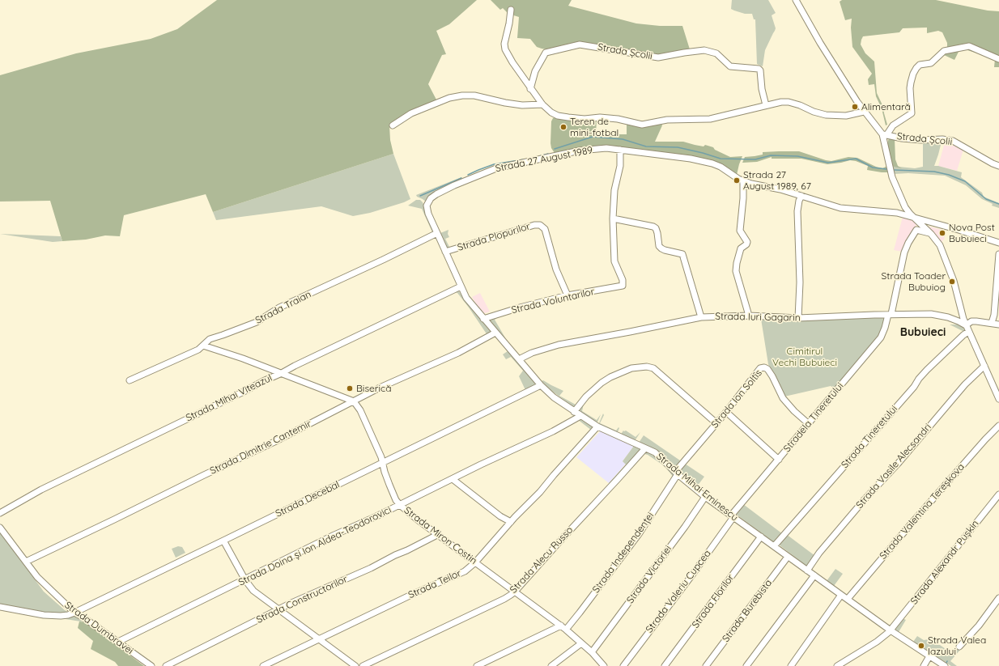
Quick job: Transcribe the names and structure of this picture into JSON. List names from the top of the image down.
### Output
{
  "streets": {
    "street": [
      "Strada Școlii",
      "Strada 27 August 1989",
      "Strada Plopurilor",
      "Strada Voluntarilor",
      "Strada Traian",
      "Strada Iuri Gagarin",
      "Strada Mihai Viteazul",
      "Strada Ion Soltîs",
      "Stradela Tineretului",
      "Strada Tineretului",
      "Strada Dimitrie Cantemir",
      "Strada Vasile Alecsandri",
      "Strada Mihai Eminescu",
      "Strada Decebal",
      "Strada Valentina Tereșkova",
      "Strada Miron Costin",
      "Strada Doina și Ion Aldea-Teodorovici",
      "Strada Independenței",
      "Strada Alecu Russo",
      "Strada Alexandr Pușkin",
      "Strada Victoriei",
      "Strada Teilor",
      "Strada Valeriu Cupcea",
      "Strada Constructorilor",
      "Strada Florilor",
      "Strada Burebista",
      "Strada Dumbravei"
    ]
  },
  "crossings": [
    ["Strada 27 August 1989", "Strada Mihai Eminescu"],
    ["Strada Plopurilor", "Strada Voluntarilor"],
    ["Strada Plopurilor", "Strada Mihai Eminescu"],
    ["Strada Voluntarilor", "Strada Mihai Eminescu"],
    ["Strada Traian", "Strada Mihai Eminescu"],
    ["Strada Iuri Gagarin", "Stradela Tineretului"],
    ["Strada Iuri Gagarin", "Strada Mihai Eminescu"],
    ["Strada Mihai Viteazul", "Strada Mihai Eminescu"],
    ["Strada Ion Soltîs", "Stradela Tineretului"],
    ["Strada Ion Soltîs", "Strada Mihai Eminescu"],
    ["Strada Ion Soltîs", "Strada Independenței"],
    ["Stradela Tineretului", "Strada Mihai Eminescu"],
    ["Stradela Tineretului", "Strada Valeriu Cupcea"],
    ["Strada Tineretului", "Strada Mihai Eminescu"],
    ["Strada Dimitrie Cantemir", "Strada Mihai Eminescu"],
    ["Strada Dimitrie Cantemir", "Strada Miron Costin"],
    ["Strada Dimitrie Cantemir", "Strada Dumbravei"],
    ["Strada Vasile Alecsandri", "Strada Mihai Eminescu"],
    ["Strada Mihai Eminescu", "Strada Decebal"],
    ["Strada Mihai Eminescu", "Strada Valentina Tereșkova"],
    ["Strada Mihai Eminescu", "Strada Doina și Ion Aldea-Teodorovici"],
    ["Strada Mihai Eminescu", "Strada Independenței"],
    ["Strada Mihai Eminescu", "Strada Alecu Russo"],
    ["Strada Mihai Eminescu", "Strada Alexandr Pușkin"],
    ["Strada Mihai Eminescu", "Strada Victoriei"],
    ["Strada Mihai Eminescu", "Strada Teilor"],
    ["Strada Mihai Eminescu", "Strada Valeriu Cupcea"],
    ["Strada Mihai Eminescu", "Strada Florilor"],
    ["Strada Mihai Eminescu", "Strada Burebista"],
    ["Strada Decebal", "Strada Miron Costin"],
    ["Strada Decebal", "Strada Dumbravei"],
    ["Strada Miron Costin", "Strada Doina și Ion Aldea-Teodorovici"],
    ["Strada Miron Costin", "Strada Independenței"],
    ["Strada Miron Costin", "Strada Alecu Russo"],
    ["Strada Miron Costin", "Strada Victoriei"],
    ["Strada Miron Costin", "Strada Teilor"],
    ["Strada Miron Costin", "Strada Constructorilor"],
    ["Strada Doina și Ion Aldea-Teodorovici", "Strada Dumbravei"]
  ],
  "districts": ["Bubuieci"],
  "parks": ["Cimitirul Vechi Bubuieci"],
  "places": [
    "Alimentară",
    "Teren de mini-fotbal",
    "Strada 27 August 1989, 67",
    "Nova Post Bubuieci",
    "Strada Toader Bubuiog",
    "Biserică",
    "Strada Valea Iazului"
  ]
}
